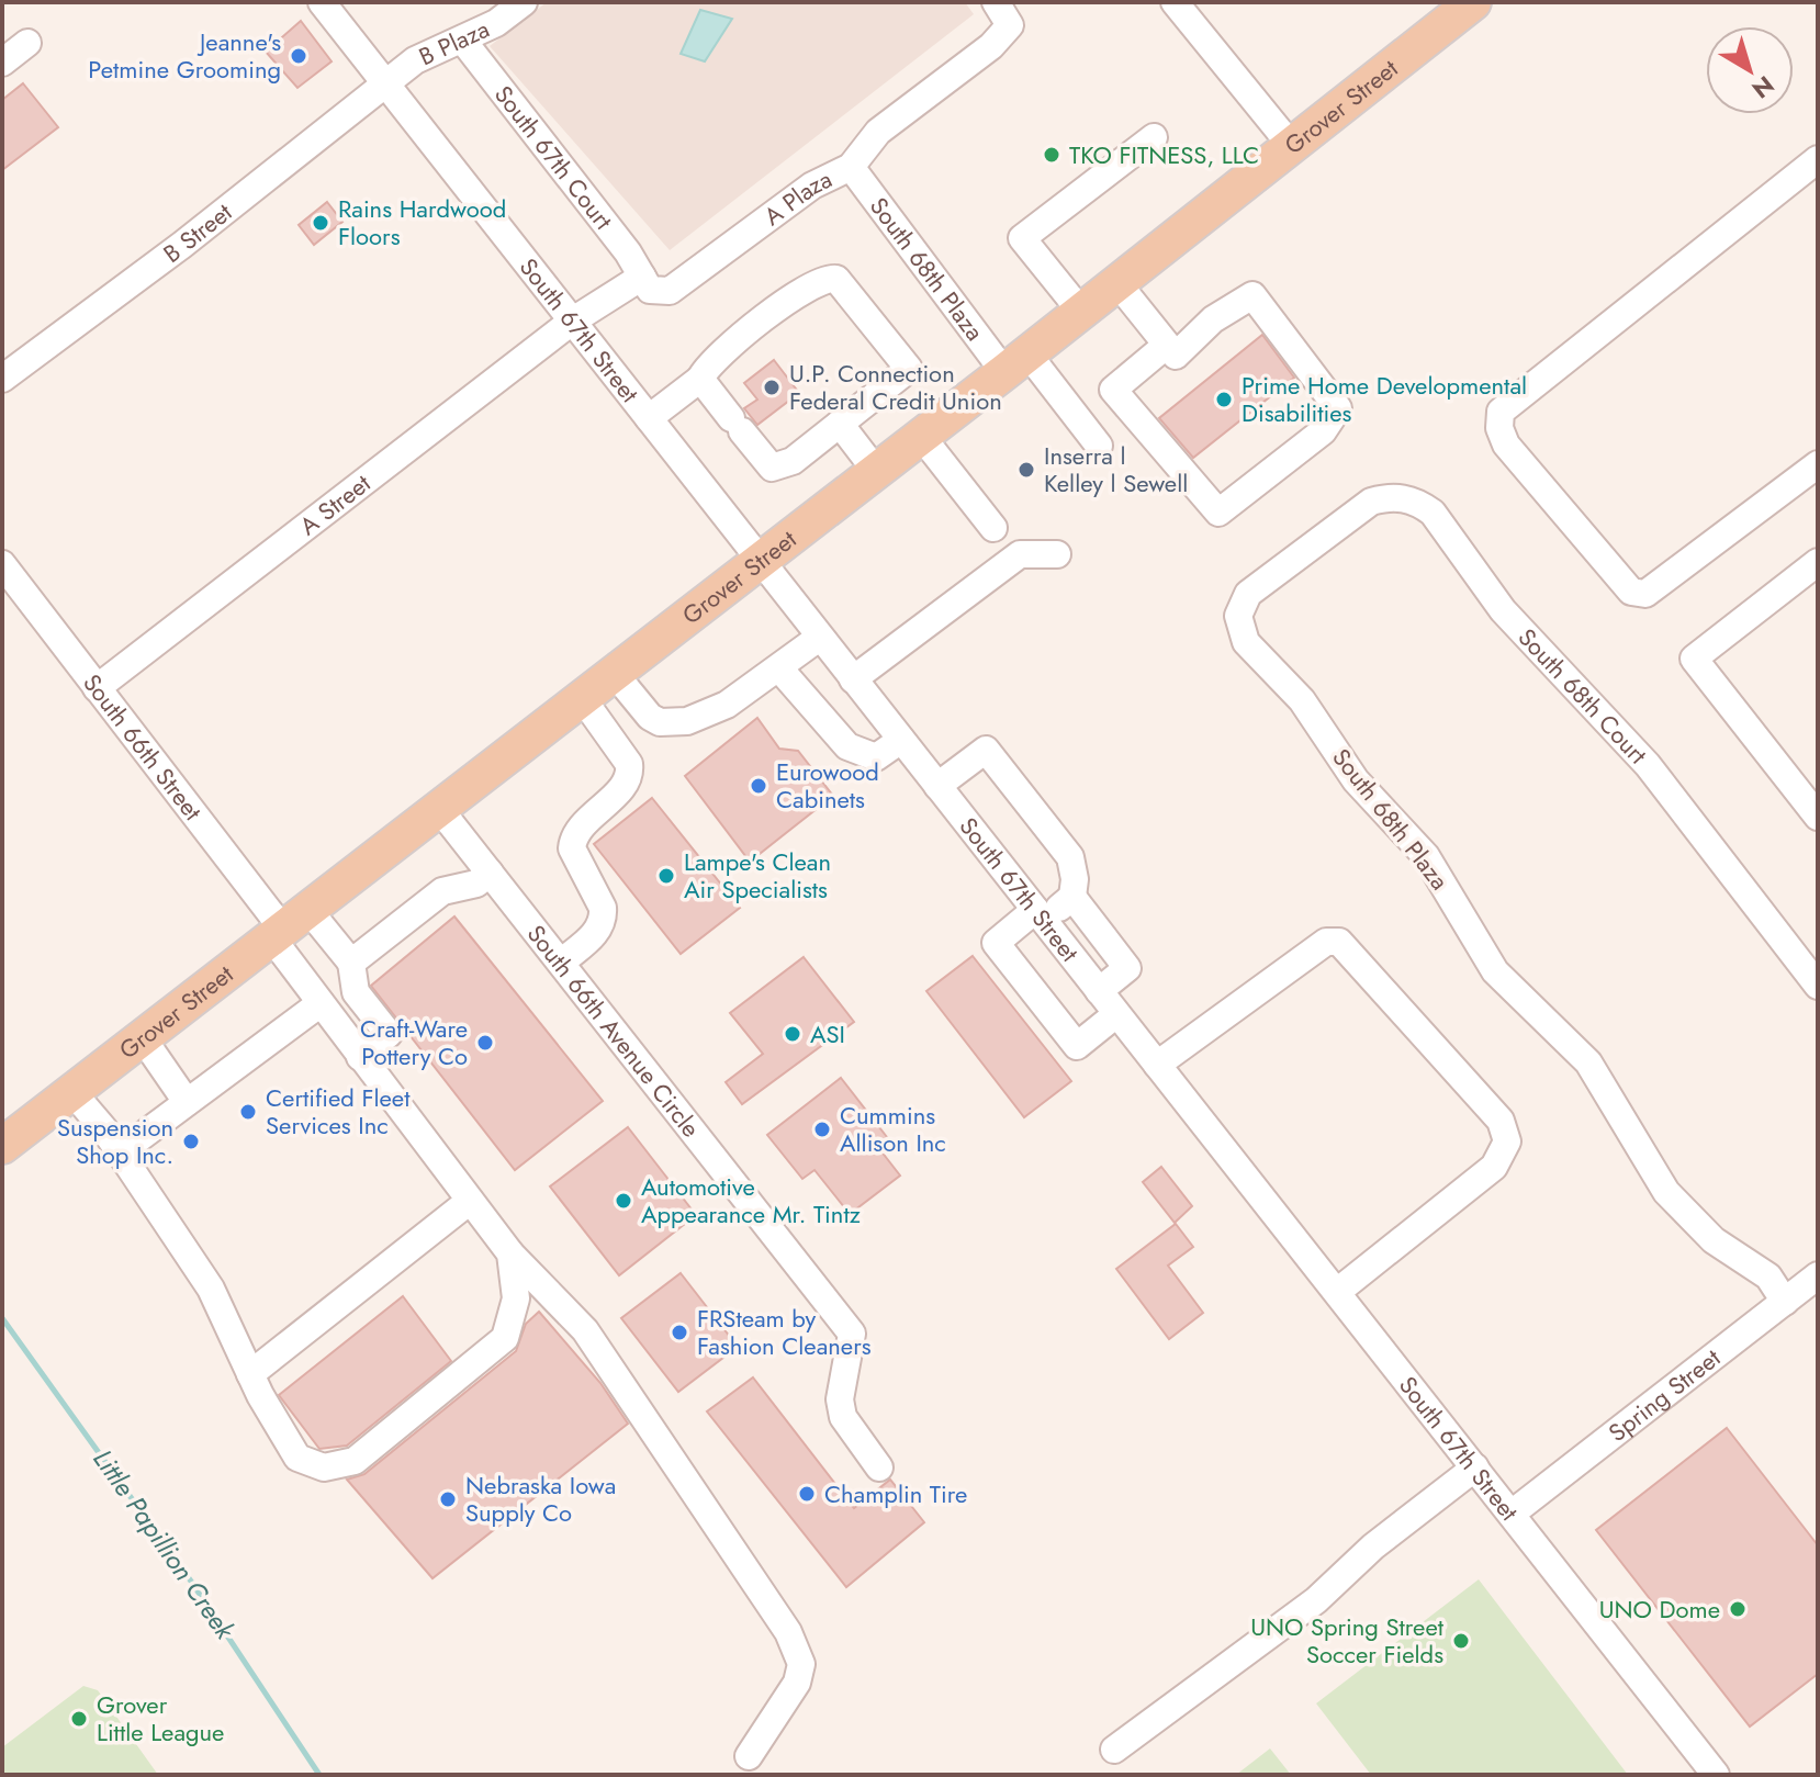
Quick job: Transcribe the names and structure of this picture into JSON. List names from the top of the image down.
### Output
{
  "streets": {
    "main road": ["Grover Street"],
    "street": [
      "B Plaza",
      "South 67th Court",
      "A Plaza",
      "B Street",
      "South 68th Plaza",
      "South 67th Street",
      "A Street",
      "South 68th Court",
      "South 66th Street",
      "South 66th Avenue Circle",
      "Spring Street"
    ]
  },
  "crossings": [
    ["B Plaza", "South 67th Court"],
    ["B Plaza", "B Street"],
    ["B Plaza", "South 67th Street"],
    ["Grover Street", "South 68th Plaza"],
    ["Grover Street", "South 67th Street"],
    ["Grover Street", "South 66th Street"],
    ["Grover Street", "South 66th Avenue Circle"],
    ["South 67th Court", "A Plaza"],
    ["A Plaza", "South 68th Plaza"],
    ["B Street", "South 67th Street"],
    ["South 68th Plaza", "South 68th Court"],
    ["South 68th Plaza", "Spring Street"],
    ["South 67th Street", "A Street"],
    ["South 67th Street", "Spring Street"],
    ["A Street", "South 66th Street"]
  ],
  "water": ["Little Papillion Creek"],
  "places": [
    "Jeanne's Petmine Grooming",
    "TKO FITNESS, LLC",
    "Rains Hardwood Floors",
    "U.P. Connection Federal Credit Union",
    "Prime Home Developmental Disabilities",
    "Inserra l Kelley l Sewell",
    "Eurowood Cabinets",
    "Lampe's Clean Air Specialists",
    "ASI",
    "Craft-Ware Pottery Co",
    "Certified Fleet Services Inc",
    "Cummins Allison Inc",
    "Suspension Shop Inc.",
    "Automotive Appearance Mr. Tintz",
    "FRSteam by Fashion Cleaners",
    "Champlin Tire",
    "Nebraska Iowa Supply Co",
    "UNO Dome",
    "UNO Spring Street Soccer Fields",
    "Grover Little League"
  ],
  "north": "bottom right"
}
